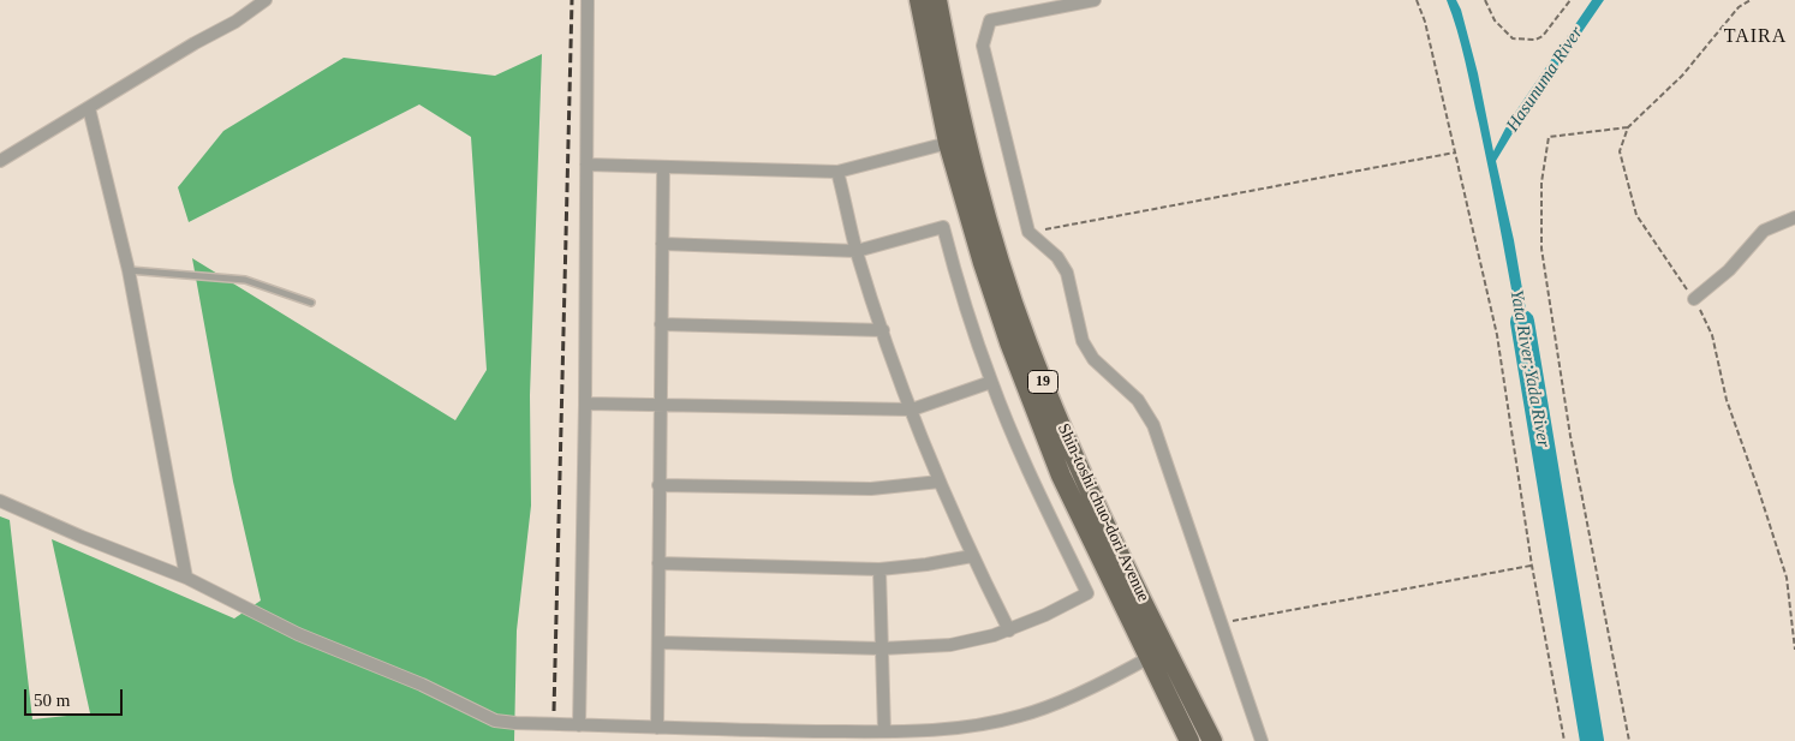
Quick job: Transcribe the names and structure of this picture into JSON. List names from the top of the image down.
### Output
{
  "streets": {
    "main road": ["19", "Shin-toshi chuo-dori Avenue"]
  },
  "districts": ["TAIRA"],
  "water": ["Hasunuma River", "Yata River;Yada River"],
  "scale_bar": "50 m"
}
